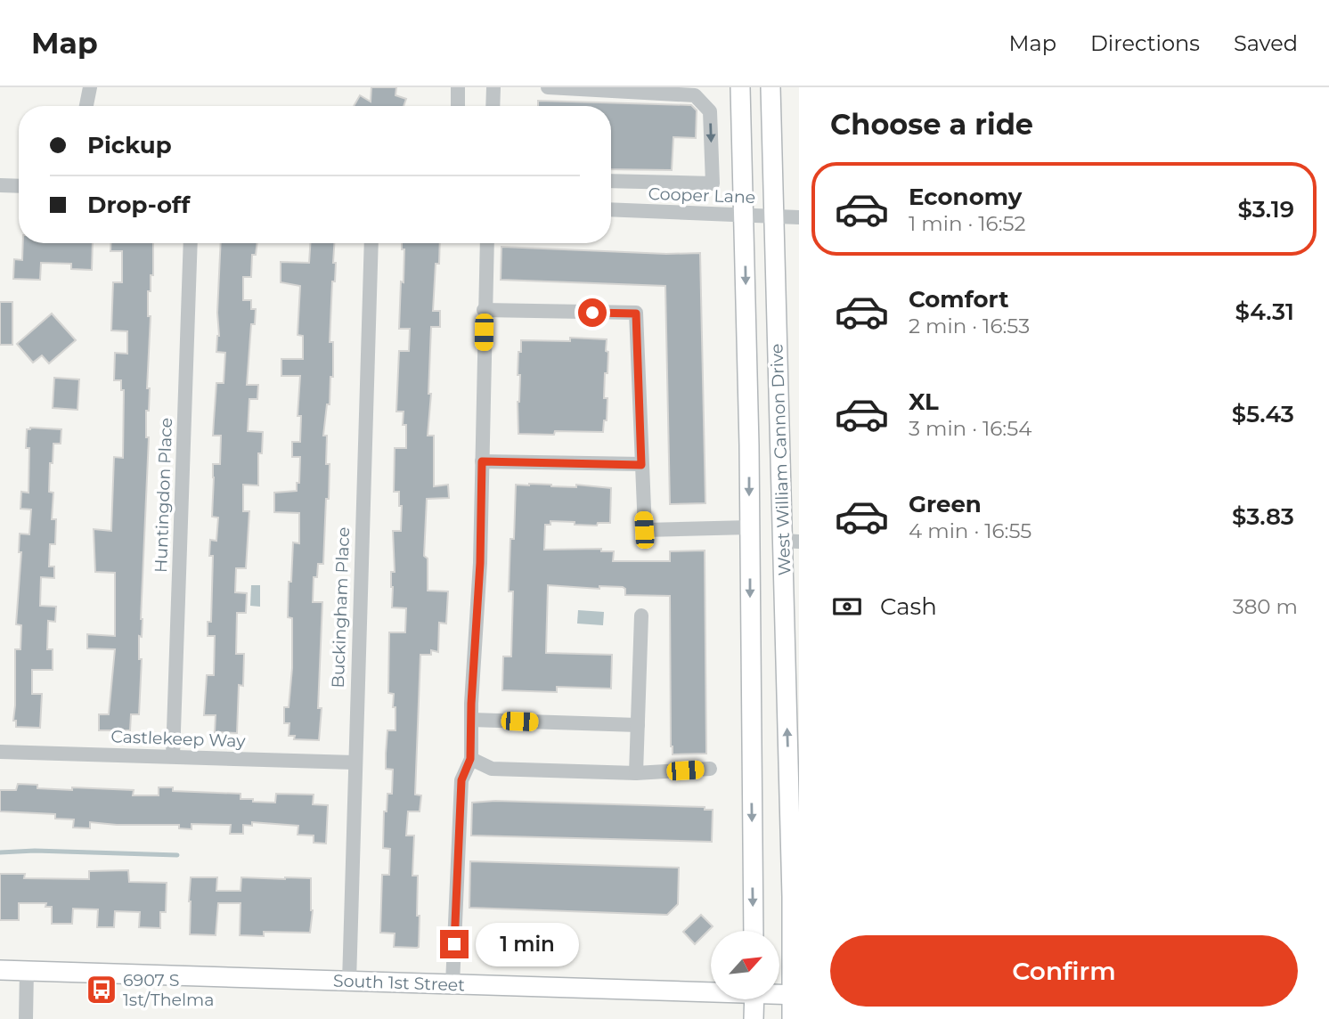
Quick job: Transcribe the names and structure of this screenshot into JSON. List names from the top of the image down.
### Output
{
  "streets": {
    "main road": ["West William Cannon Drive", "South 1st Street"],
    "street": [
      "Cooper Lane",
      "Huntingdon Place",
      "Buckingham Place",
      "Castlekeep Way"
    ]
  },
  "crossings": [
    ["Cooper Lane", "West William Cannon Drive"],
    ["West William Cannon Drive", "South 1st Street"],
    ["Huntingdon Place", "Castlekeep Way"],
    ["Buckingham Place", "Castlekeep Way"],
    ["Buckingham Place", "South 1st Street"]
  ],
  "places": {
    "bus stop": ["6907 S 1st/Thelma"]
  },
  "north": "top right",
  "page": {
    "header": "Map",
    "nav": ["Map", "Directions", "Saved"],
    "heading": "Choose a ride",
    "banner": ["Pickup", "Drop-off"],
    "list": [
      {
        "name": "Economy",
        "note": "1 min · 16:52",
        "value": "$3.19"
      },
      {
        "name": "Comfort",
        "note": "2 min · 16:53",
        "value": "$4.31"
      },
      {
        "name": "XL",
        "note": "3 min · 16:54",
        "value": "$5.43"
      },
      {
        "name": "Green",
        "note": "4 min · 16:55",
        "value": "$3.83"
      }
    ],
    "pay": ["Cash", "380 m"],
    "bubble": "1 min",
    "buttons": "Confirm"
  }
}
